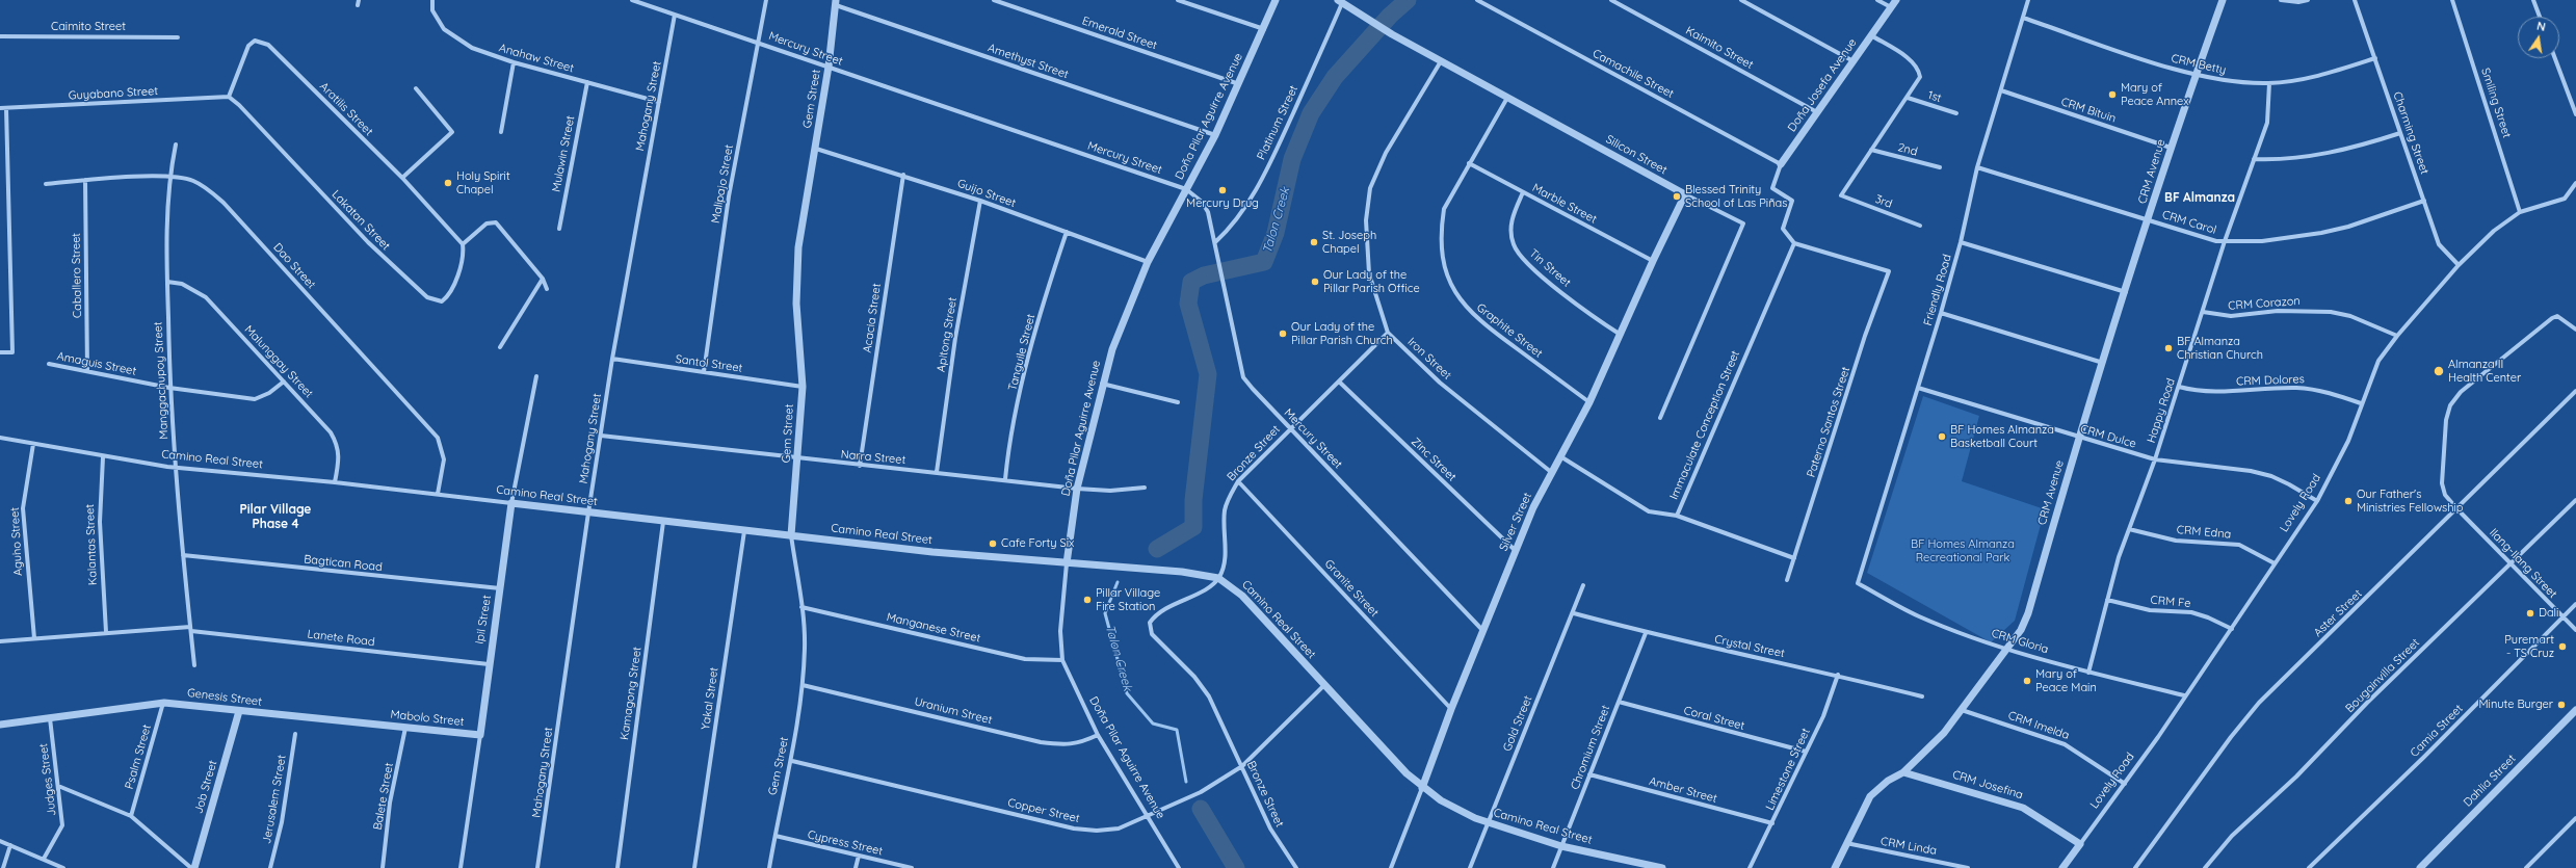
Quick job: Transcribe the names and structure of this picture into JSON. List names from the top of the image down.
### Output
{
  "streets": {
    "street": [
      "Caimito Street",
      "Emerald Street",
      "Kaimito Street",
      "Mercury Street",
      "Anahaw Street",
      "Amethyst Street",
      "CRM Betty",
      "Camachile Street",
      "Doña Josefa Avenue",
      "Guyabano Street",
      "1st",
      "Gem Street",
      "Smiling Street",
      "Mahogany Street",
      "Aratilis Street",
      "CRM Bituin",
      "Doña Pilar Aguirre Avenue",
      "Platinum Street",
      "Charming Street",
      "2nd",
      "Mulawin Street",
      "Silicon Street",
      "CRM Avenue",
      "Malipajo Street",
      "Guijo Street",
      "3rd",
      "Marble Street",
      "Lakatan Street",
      "CRM Carol",
      "Dao Street",
      "Tin Street",
      "Caballero Street",
      "Friendly Road",
      "CRM Corazon",
      "Acacia Street",
      "Graphite Street",
      "Apitong Street",
      "Tanguile Street",
      "Iron Street",
      "Malunggay Street",
      "Amaguis Street",
      "Santol Street",
      "Manggachupoy Street",
      "CRM Dolores",
      "Happy Road",
      "Paterno Santos Street",
      "Immaculate Conception Street",
      "CRM Dulce",
      "Bronze Street",
      "Narra Street",
      "Camino Real Street",
      "Zinc Street",
      "Lovely Road",
      "Silver Street",
      "CRM Edna",
      "Aguho Street",
      "Kalantas Street",
      "Bagtican Road",
      "Ilang-Ilang Street",
      "Granite Street",
      "CRM Fe",
      "Aster Street",
      "Ipil Street",
      "Manganese Street",
      "Lanete Road",
      "CRM Gloria",
      "Crystal Street",
      "Bougainvilla Street",
      "Kamagong Street",
      "Genesis Street",
      "Yakal Street",
      "Uranium Street",
      "Mabolo Street",
      "Coral Street",
      "Gold Street",
      "CRM Imelda",
      "Camia Street",
      "Chromium Street",
      "Psalm Street",
      "Limestone Street",
      "Judges Street",
      "Dahlia Street",
      "CRM Josefina",
      "Job Street",
      "Amber Street",
      "Balete Street",
      "Jerusalem Street",
      "Copper Street",
      "Cypress Street",
      "CRM Linda"
    ]
  },
  "crossings": [
    ["Emerald Street", "Doña Pilar Aguirre Avenue"],
    ["Kaimito Street", "Doña Josefa Avenue"],
    ["Mercury Street", "Gem Street"],
    ["Mercury Street", "Mahogany Street"],
    ["Mercury Street", "Doña Pilar Aguirre Avenue"],
    ["Mercury Street", "Platinum Street"],
    ["Mercury Street", "Malipajo Street"],
    ["Mercury Street", "Bronze Street"],
    ["Mercury Street", "Silver Street"],
    ["Anahaw Street", "Mahogany Street"],
    ["Anahaw Street", "Mulawin Street"],
    ["Amethyst Street", "Gem Street"],
    ["Amethyst Street", "Doña Pilar Aguirre Avenue"],
    ["CRM Betty", "Charming Street"],
    ["CRM Betty", "CRM Avenue"],
    ["CRM Betty", "Friendly Road"],
    ["CRM Betty", "Happy Road"],
    ["Camachile Street", "Doña Josefa Avenue"],
    ["Doña Josefa Avenue", "Paterno Santos Street"],
    ["Doña Josefa Avenue", "Immaculate Conception Street"],
    ["Guyabano Street", "Aratilis Street"],
    ["Guyabano Street", "Lakatan Street"],
    ["Gem Street", "Guijo Street"],
    ["Gem Street", "Santol Street"],
    ["Gem Street", "Narra Street"],
    ["Gem Street", "Camino Real Street"],
    ["Gem Street", "Manganese Street"],
    ["Gem Street", "Uranium Street"],
    ["Gem Street", "Copper Street"],
    ["Gem Street", "Cypress Street"],
    ["Smiling Street", "Lovely Road"],
    ["Mahogany Street", "Santol Street"],
    ["Mahogany Street", "Narra Street"],
    ["Mahogany Street", "Camino Real Street"],
    ["Aratilis Street", "Lakatan Street"],
    ["CRM Bituin", "CRM Avenue"],
    ["CRM Bituin", "Friendly Road"],
    ["Doña Pilar Aguirre Avenue", "Guijo Street"],
    ["Doña Pilar Aguirre Avenue", "Narra Street"],
    ["Doña Pilar Aguirre Avenue", "Camino Real Street"],
    ["Doña Pilar Aguirre Avenue", "Manganese Street"],
    ["Doña Pilar Aguirre Avenue", "Uranium Street"],
    ["Doña Pilar Aguirre Avenue", "Copper Street"],
    ["Platinum Street", "Silicon Street"],
    ["Charming Street", "CRM Carol"],
    ["Charming Street", "Lovely Road"],
    ["2nd", "3rd"],
    ["Silicon Street", "Graphite Street"],
    ["Silicon Street", "Iron Street"],
    ["Silicon Street", "Silver Street"],
    ["CRM Avenue", "CRM Carol"],
    ["CRM Avenue", "CRM Dulce"],
    ["CRM Avenue", "CRM Gloria"],
    ["CRM Avenue", "CRM Imelda"],
    ["CRM Avenue", "CRM Josefina"],
    ["CRM Avenue", "CRM Linda"],
    ["Malipajo Street", "Santol Street"],
    ["Guijo Street", "Acacia Street"],
    ["Guijo Street", "Apitong Street"],
    ["Guijo Street", "Tanguile Street"],
    ["Marble Street", "Tin Street"],
    ["Marble Street", "Graphite Street"],
    ["Marble Street", "Silver Street"],
    ["CRM Carol", "Friendly Road"],
    ["CRM Carol", "Happy Road"],
    ["Dao Street", "Caballero Street"],
    ["Dao Street", "Manggachupoy Street"],
    ["Dao Street", "Camino Real Street"],
    ["Tin Street", "Silver Street"],
    ["Caballero Street", "Amaguis Street"],
    ["Friendly Road", "CRM Dulce"],
    ["Friendly Road", "CRM Gloria"],
    ["CRM Corazon", "Happy Road"],
    ["CRM Corazon", "Lovely Road"],
    ["Acacia Street", "Narra Street"],
    ["Graphite Street", "Silver Street"],
    ["Apitong Street", "Narra Street"],
    ["Tanguile Street", "Narra Street"],
    ["Iron Street", "Bronze Street"],
    ["Iron Street", "Silver Street"],
    ["Malunggay Street", "Amaguis Street"],
    ["Malunggay Street", "Manggachupoy Street"],
    ["Malunggay Street", "Camino Real Street"],
    ["Amaguis Street", "Manggachupoy Street"],
    ["Manggachupoy Street", "Camino Real Street"],
    ["Manggachupoy Street", "Bagtican Road"],
    ["Manggachupoy Street", "Lanete Road"],
    ["CRM Dolores", "Happy Road"],
    ["CRM Dolores", "Lovely Road"],
    ["Happy Road", "CRM Dulce"],
    ["Happy Road", "CRM Edna"],
    ["Happy Road", "CRM Fe"],
    ["Happy Road", "CRM Gloria"],
    ["Paterno Santos Street", "Immaculate Conception Street"],
    ["Immaculate Conception Street", "Silver Street"],
    ["CRM Dulce", "Lovely Road"],
    ["Bronze Street", "Camino Real Street"],
    ["Bronze Street", "Zinc Street"],
    ["Bronze Street", "Granite Street"],
    ["Bronze Street", "Copper Street"],
    ["Camino Real Street", "Silver Street"],
    ["Camino Real Street", "Aguho Street"],
    ["Camino Real Street", "Kalantas Street"],
    ["Camino Real Street", "Ipil Street"],
    ["Camino Real Street", "Kamagong Street"],
    ["Camino Real Street", "Yakal Street"],
    ["Camino Real Street", "Gold Street"],
    ["Camino Real Street", "Chromium Street"],
    ["Camino Real Street", "Copper Street"],
    ["Zinc Street", "Silver Street"],
    ["Lovely Road", "CRM Edna"],
    ["Lovely Road", "CRM Fe"],
    ["Lovely Road", "CRM Gloria"],
    ["Lovely Road", "CRM Imelda"],
    ["Lovely Road", "CRM Josefina"],
    ["Silver Street", "Granite Street"],
    ["Aguho Street", "Lanete Road"],
    ["Kalantas Street", "Lanete Road"],
    ["Bagtican Road", "Ipil Street"],
    ["Ilang-Ilang Street", "Aster Street"],
    ["Ilang-Ilang Street", "Bougainvilla Street"],
    ["Ilang-Ilang Street", "Camia Street"],
    ["Ipil Street", "Lanete Road"],
    ["Ipil Street", "Mabolo Street"],
    ["Crystal Street", "Gold Street"],
    ["Crystal Street", "Chromium Street"],
    ["Crystal Street", "Limestone Street"],
    ["Genesis Street", "Mabolo Street"],
    ["Genesis Street", "Psalm Street"],
    ["Genesis Street", "Judges Street"],
    ["Genesis Street", "Job Street"],
    ["Mabolo Street", "Balete Street"],
    ["Coral Street", "Chromium Street"],
    ["Coral Street", "Limestone Street"],
    ["Chromium Street", "Amber Street"],
    ["Limestone Street", "Amber Street"]
  ],
  "districts": ["BF Almanza", "Pilar Village Phase 4"],
  "water": ["Talon Creek"],
  "parks": ["BF Homes Almanza Recreational Park"],
  "places": [
    "Mary of Peace Annex",
    "Holy Spirit Chapel",
    "Mercury Drug",
    "Blessed Trinity School of Las Piñas",
    "St. Joseph Chapel",
    "Our Lady of the Pillar Parish Office",
    "Our Lady of the Pillar Parish Church",
    "BF Almanza Christian Church",
    "Almanza II Health Center",
    "BF Homes Almanza Basketball Court",
    "Our Father's Ministries Fellowship",
    "Cafe Forty Six",
    "Pillar Village Fire Station",
    "Dali",
    "Puremart - TS Cruz",
    "Mary of Peace Main",
    "Minute Burger"
  ],
  "north": "top"
}
